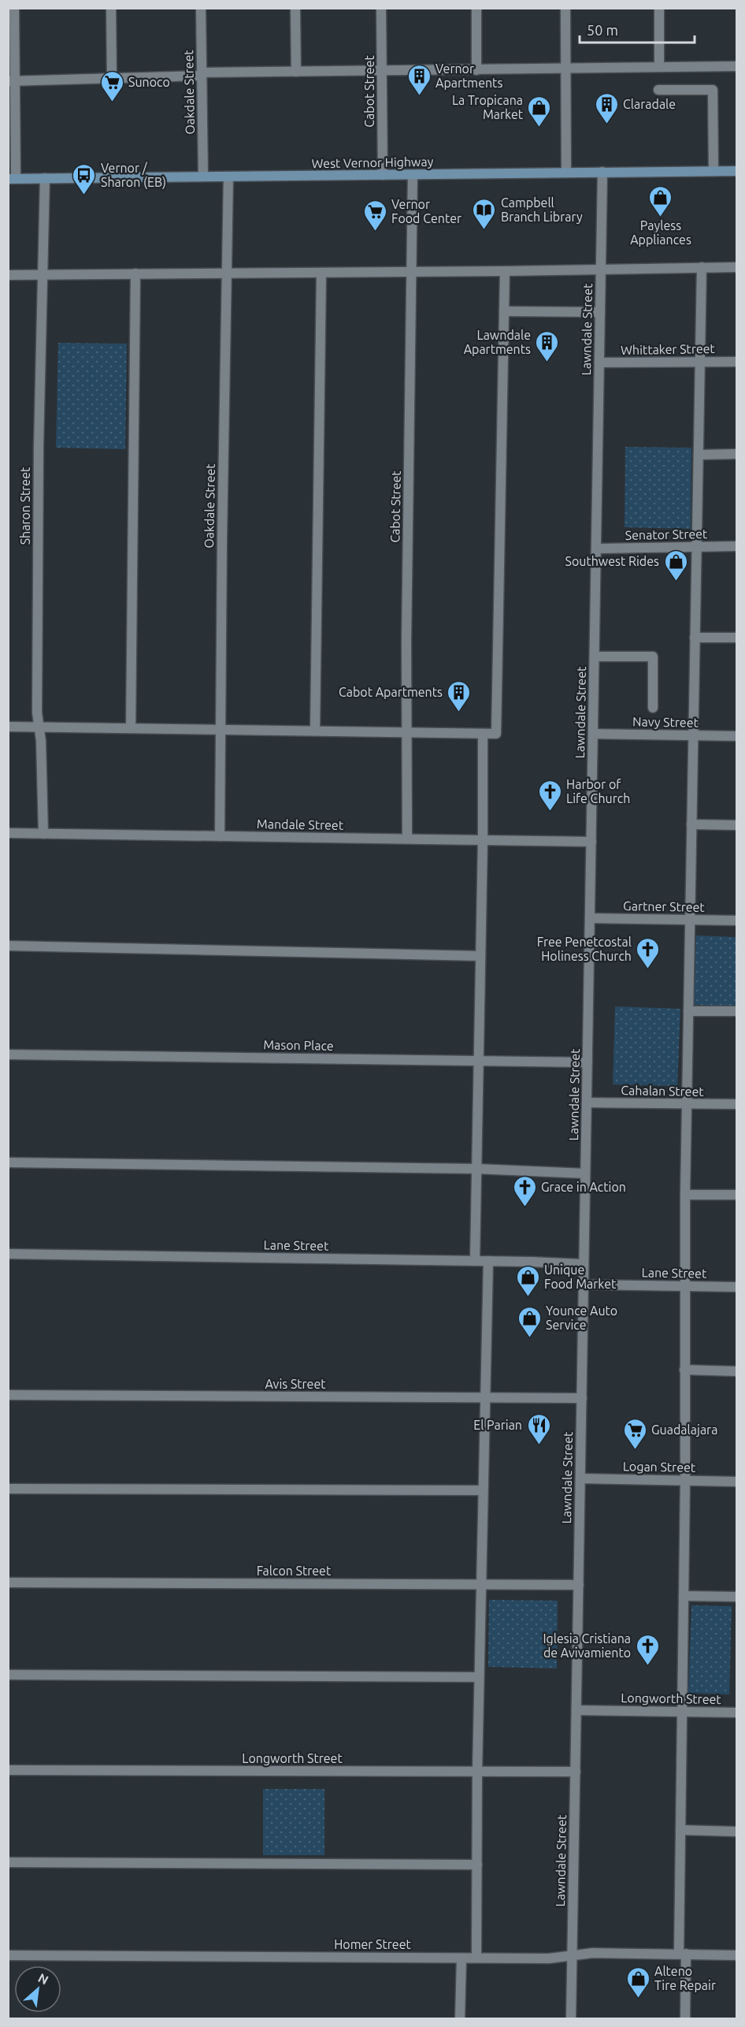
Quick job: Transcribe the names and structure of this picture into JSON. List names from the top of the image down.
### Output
{
  "streets": {
    "street": [
      "Cabot Street",
      "Oakdale Street",
      "West Vernor Highway",
      "Lawndale Street",
      "Whittaker Street",
      "Sharon Street",
      "Senator Street",
      "Navy Street",
      "Mandale Street",
      "Gartner Street",
      "Mason Place",
      "Cahalan Street",
      "Lane Street",
      "Avis Street",
      "Logan Street",
      "Falcon Street",
      "Longworth Street",
      "Homer Street"
    ]
  },
  "crossings": [
    ["Cabot Street", "West Vernor Highway"],
    ["Cabot Street", "Mandale Street"],
    ["Oakdale Street", "West Vernor Highway"],
    ["Oakdale Street", "Mandale Street"],
    ["West Vernor Highway", "Lawndale Street"],
    ["West Vernor Highway", "Sharon Street"],
    ["Lawndale Street", "Whittaker Street"],
    ["Lawndale Street", "Senator Street"],
    ["Lawndale Street", "Navy Street"],
    ["Lawndale Street", "Mandale Street"],
    ["Lawndale Street", "Gartner Street"],
    ["Lawndale Street", "Mason Place"],
    ["Lawndale Street", "Cahalan Street"],
    ["Lawndale Street", "Lane Street"],
    ["Lawndale Street", "Avis Street"],
    ["Lawndale Street", "Logan Street"],
    ["Lawndale Street", "Falcon Street"],
    ["Lawndale Street", "Longworth Street"],
    ["Lawndale Street", "Homer Street"],
    ["Sharon Street", "Mandale Street"]
  ],
  "places": {
    "building": [
      "Vernor Apartments",
      "Claradale",
      "Lawndale Apartments",
      "Cabot Apartments"
    ],
    "supermarket": ["Sunoco", "Vernor Food Center", "Guadalajara"],
    "shop": [
      "La Tropicana Market",
      "Payless Appliances",
      "Southwest Rides",
      "Unique Food Market",
      "Younce Auto Service",
      "Alteno Tire Repair"
    ],
    "bus stop": ["Vernor / Sharon (EB)"],
    "library": ["Campbell Branch Library"],
    "church": [
      "Harbor of Life Church",
      "Free Penetcostal Holiness Church",
      "Grace in Action",
      "Iglesia Cristiana de Avivamiento"
    ],
    "restaurant": ["El Parian"]
  },
  "scale_bar": "50 m",
  "north": "top right"
}
